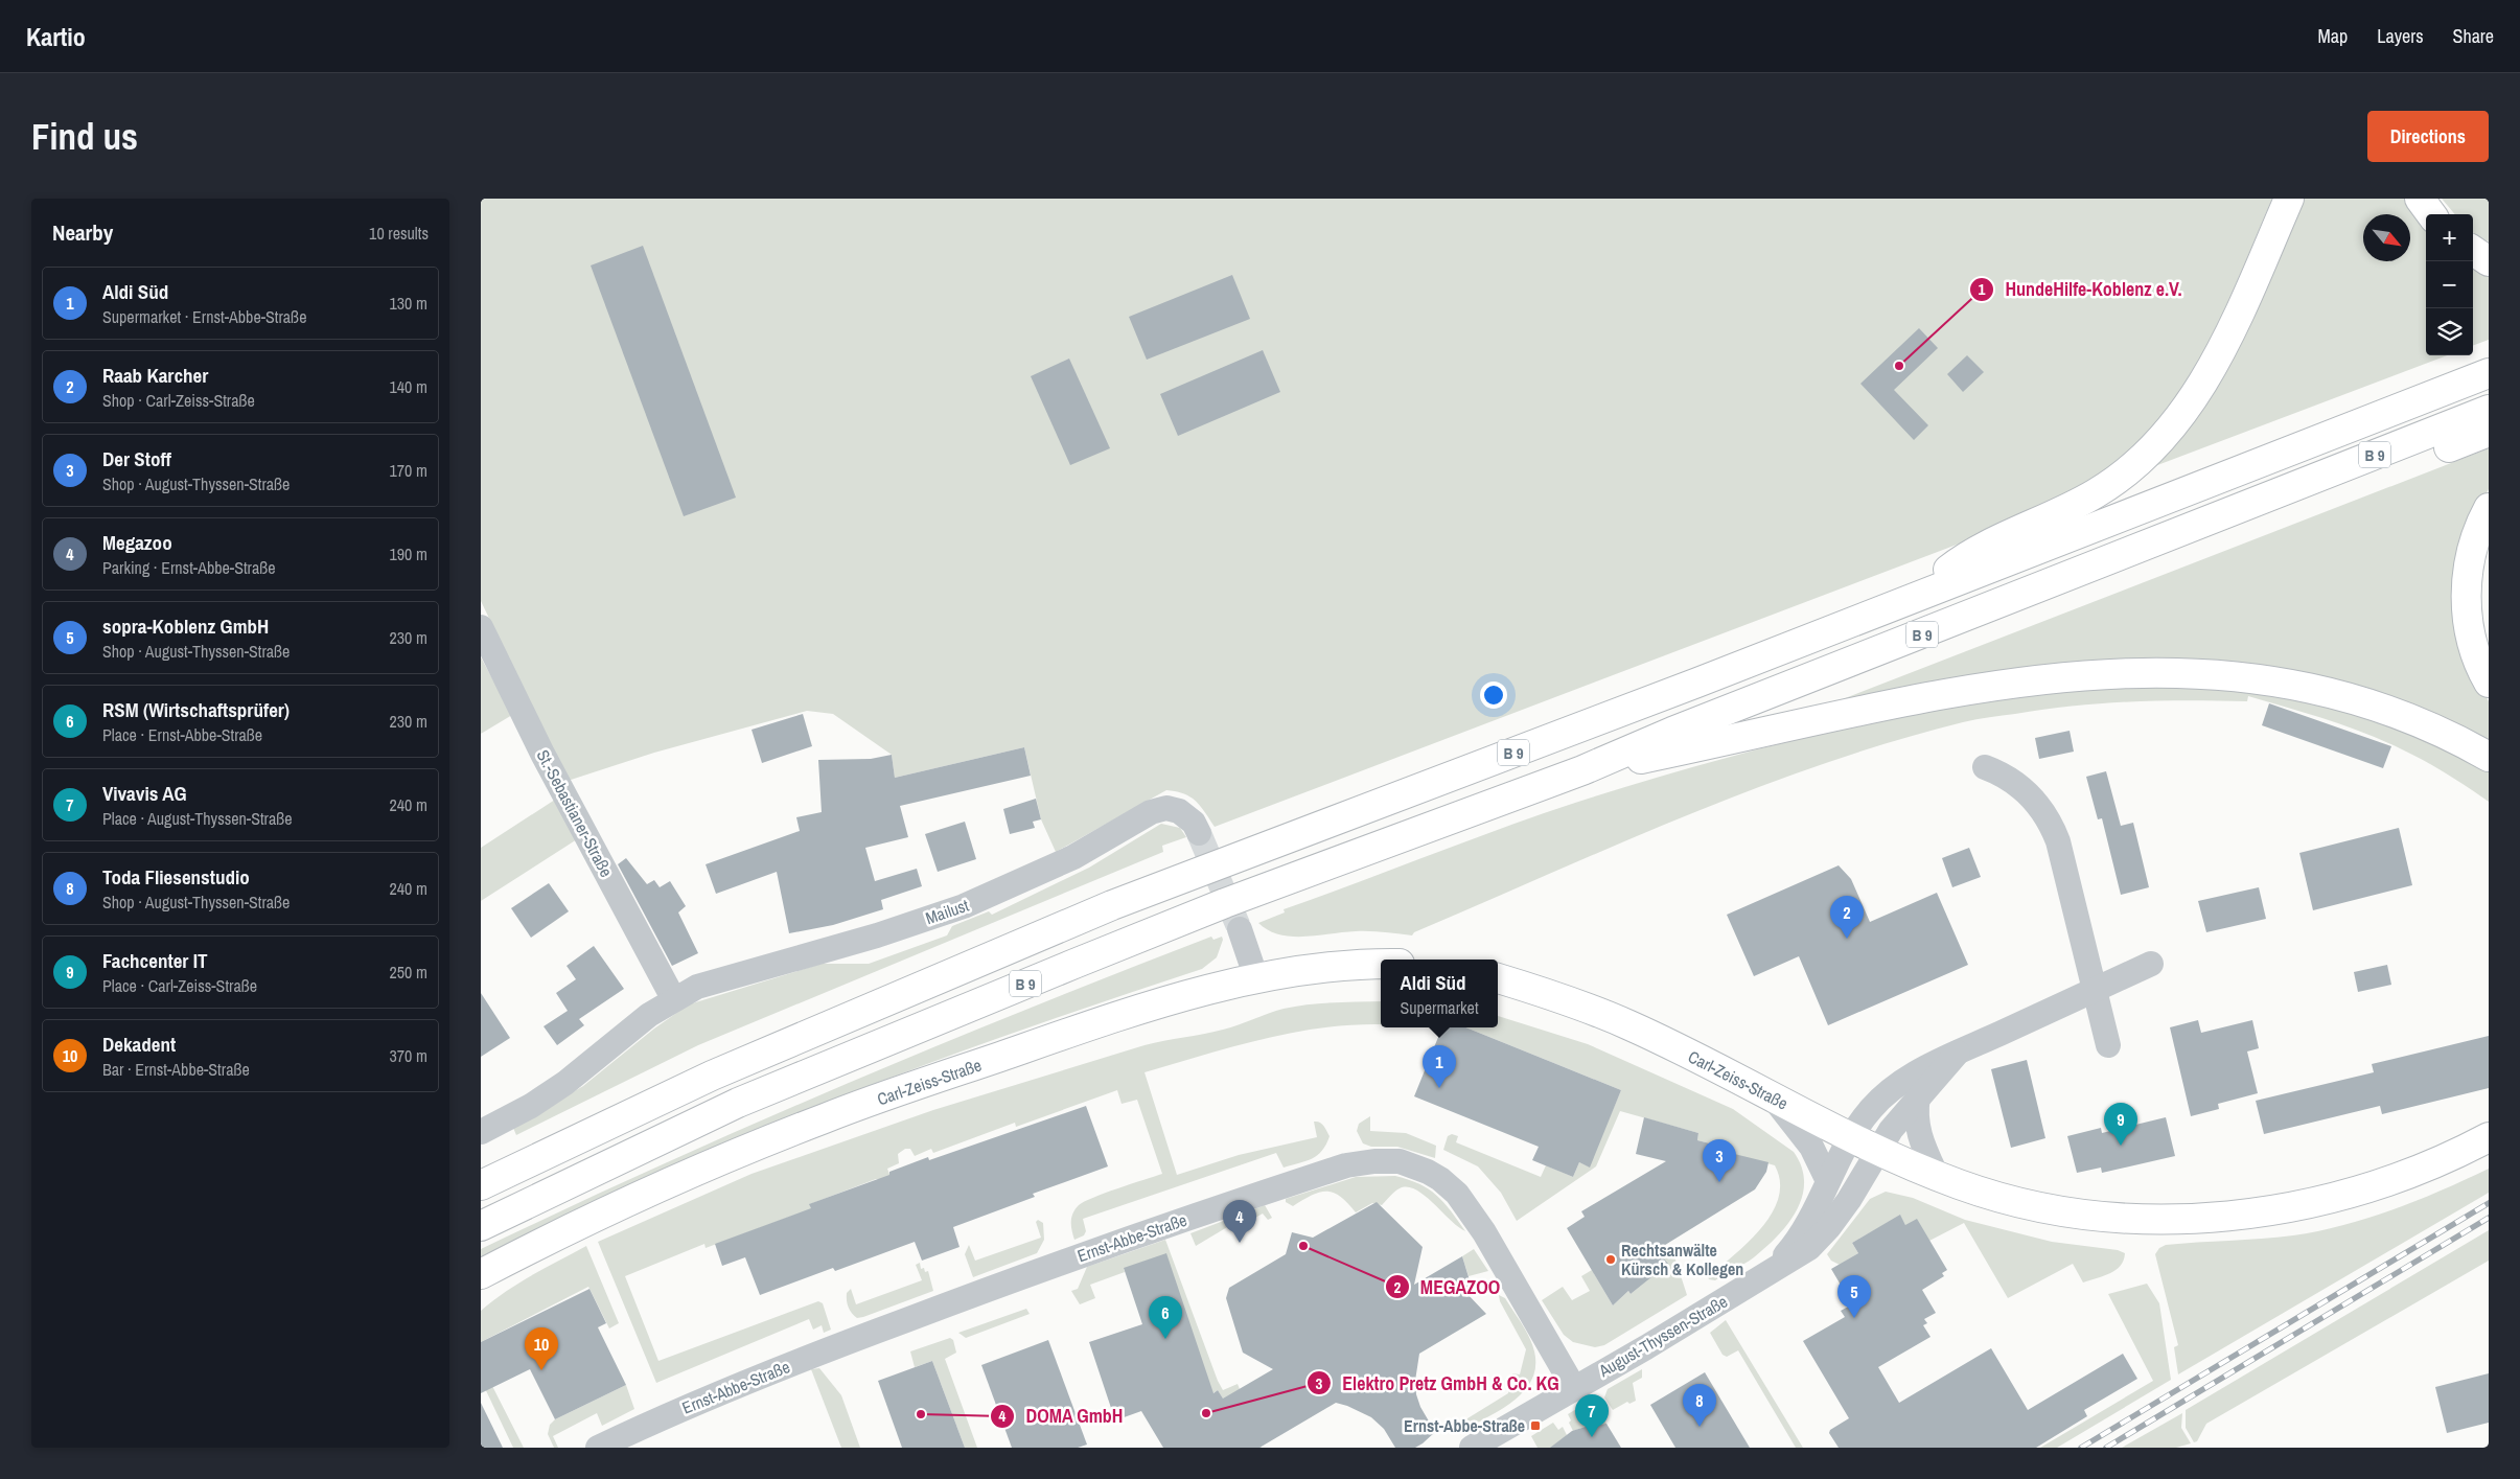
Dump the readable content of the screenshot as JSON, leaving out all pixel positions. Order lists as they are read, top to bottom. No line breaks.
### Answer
{"streets":{"main road":["B 9","Carl-Zeiss-Straße"],"street":["St.-Sebastianer-Straße","Mailust","Ernst-Abbe-Straße","August-Thyssen-Straße"]},"crossings":[["St.-Sebastianer-Straße","Mailust"],["Carl-Zeiss-Straße","August-Thyssen-Straße"],["Ernst-Abbe-Straße","August-Thyssen-Straße"]],"places":{"other":["HundeHilfe-Koblenz e.V.","MEGAZOO","Rechtsanwälte Kürsch & Kollegen","Elektro Pretz GmbH & Co. KG","DOMA GmbH"],"transit":["Ernst-Abbe-Straße"]},"north":"bottom right","page":{"header":"Kartio","nav":["Map","Layers","Share"],"buttons":"Directions","title":"Find us","heading":["Nearby","10 results"],"map_buttons":["+","−"],"list":[{"mark":"1","name":"Aldi Süd","note":"Supermarket · Ernst-Abbe-Straße","value":"130 m"},{"mark":"2","name":"Raab Karcher","note":"Shop · Carl-Zeiss-Straße","value":"140 m"},{"mark":"3","name":"Der Stoff","note":"Shop · August-Thyssen-Straße","value":"170 m"},{"mark":"4","name":"Megazoo","note":"Parking · Ernst-Abbe-Straße","value":"190 m"},{"mark":"5","name":"sopra-Koblenz GmbH","note":"Shop · August-Thyssen-Straße","value":"230 m"},{"mark":"6","name":"RSM (Wirtschaftsprüfer)","note":"Place · Ernst-Abbe-Straße","value":"230 m"},{"mark":"7","name":"Vivavis AG","note":"Place · August-Thyssen-Straße","value":"240 m"},{"mark":"8","name":"Toda Fliesenstudio","note":"Shop · August-Thyssen-Straße","value":"240 m"},{"mark":"9","name":"Fachcenter IT","note":"Place · Carl-Zeiss-Straße","value":"250 m"},{"mark":"10","name":"Dekadent","note":"Bar · Ernst-Abbe-Straße","value":"370 m"}],"pins":["2","1","9","3","4","5","6","10","8","7"],"popup":["Aldi Süd","Supermarket"]}}
